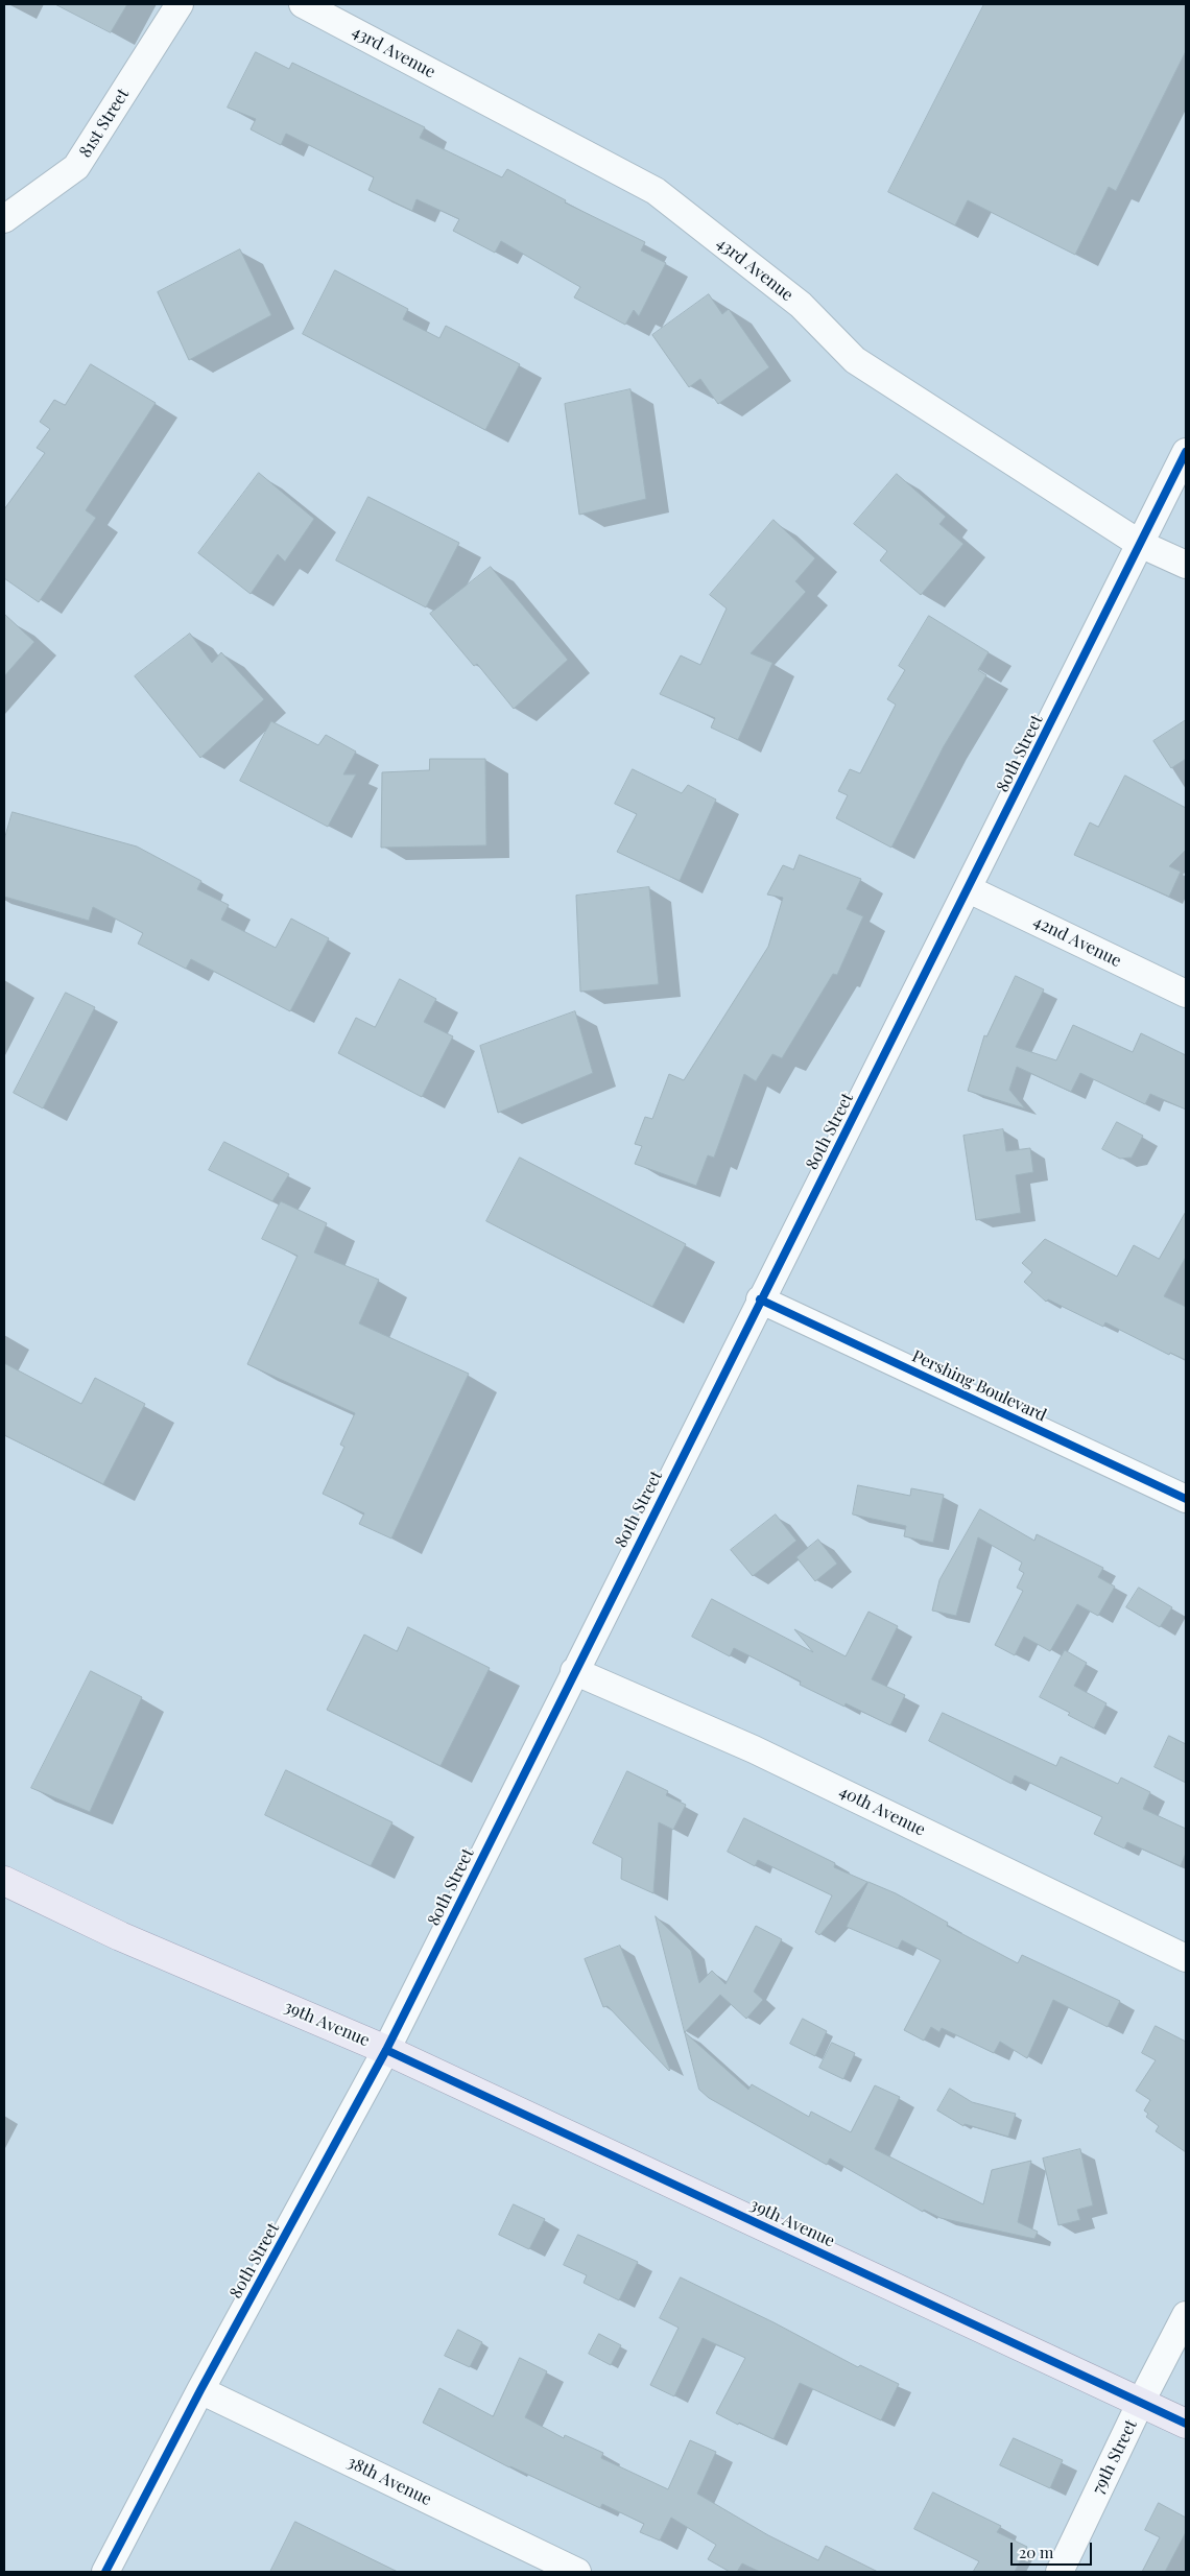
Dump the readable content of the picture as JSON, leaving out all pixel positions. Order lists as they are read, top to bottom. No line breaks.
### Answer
{"streets":{"main road":["39th Avenue"],"street":["43rd Avenue","81st Street","80th Street","42nd Avenue","Pershing Boulevard","40th Avenue","79th Street","38th Avenue"]},"crossings":[["43rd Avenue","80th Street"],["80th Street","42nd Avenue"],["80th Street","Pershing Boulevard"],["80th Street","40th Avenue"],["80th Street","39th Avenue"],["80th Street","38th Avenue"],["39th Avenue","79th Street"]],"scale_bar":"20 m"}
